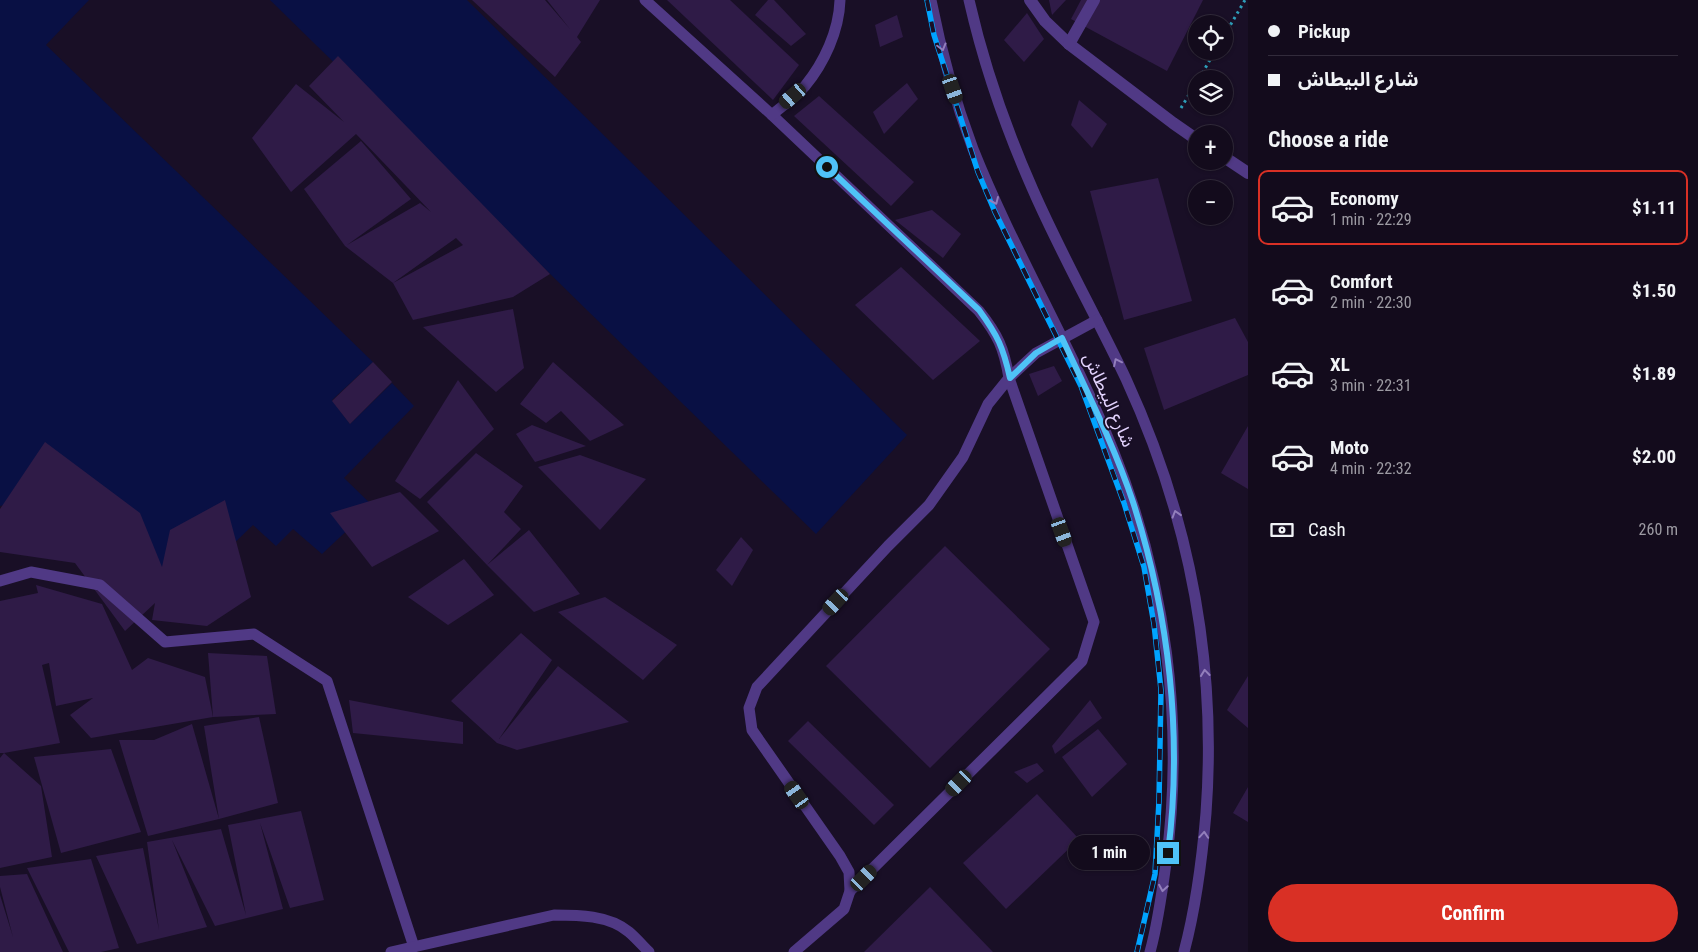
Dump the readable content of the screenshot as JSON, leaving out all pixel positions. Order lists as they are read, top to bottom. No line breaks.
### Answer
{"streets":{"lane":["شارع البيطاش"]},"page":{"banner":["Pickup","شارع البيطاش"],"map_buttons":["+","−"],"heading":"Choose a ride","list":[{"name":"Economy","note":"1 min · 22:29","value":"$1.11"},{"name":"Comfort","note":"2 min · 22:30","value":"$1.50"},{"name":"XL","note":"3 min · 22:31","value":"$1.89"},{"name":"Moto","note":"4 min · 22:32","value":"$2.00"}],"pay":["Cash","260 m"],"bubble":"1 min","buttons":"Confirm"}}
